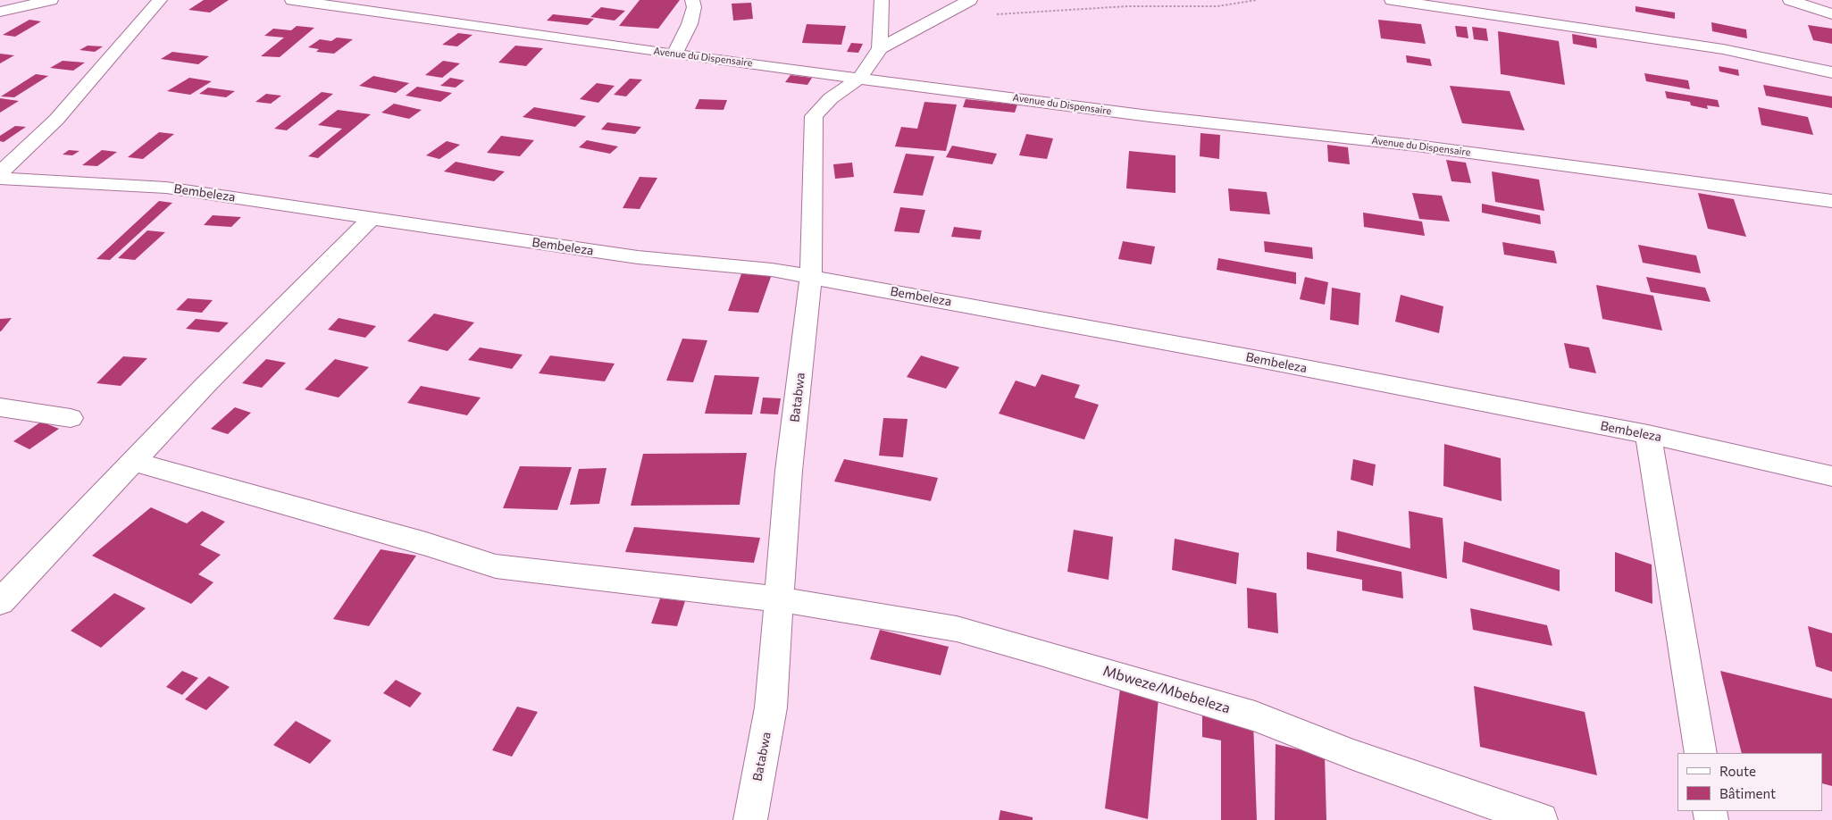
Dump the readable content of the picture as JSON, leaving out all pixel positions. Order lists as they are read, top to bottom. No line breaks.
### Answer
{"streets":{"street":["Avenue du Dispensaire","Bembeleza","Batabwa","Mbweze/Mbebeleza"]},"crossings":[["Avenue du Dispensaire","Batabwa"],["Bembeleza","Batabwa"],["Batabwa","Mbweze/Mbebeleza"]],"legend":["Route","Bâtiment"]}
